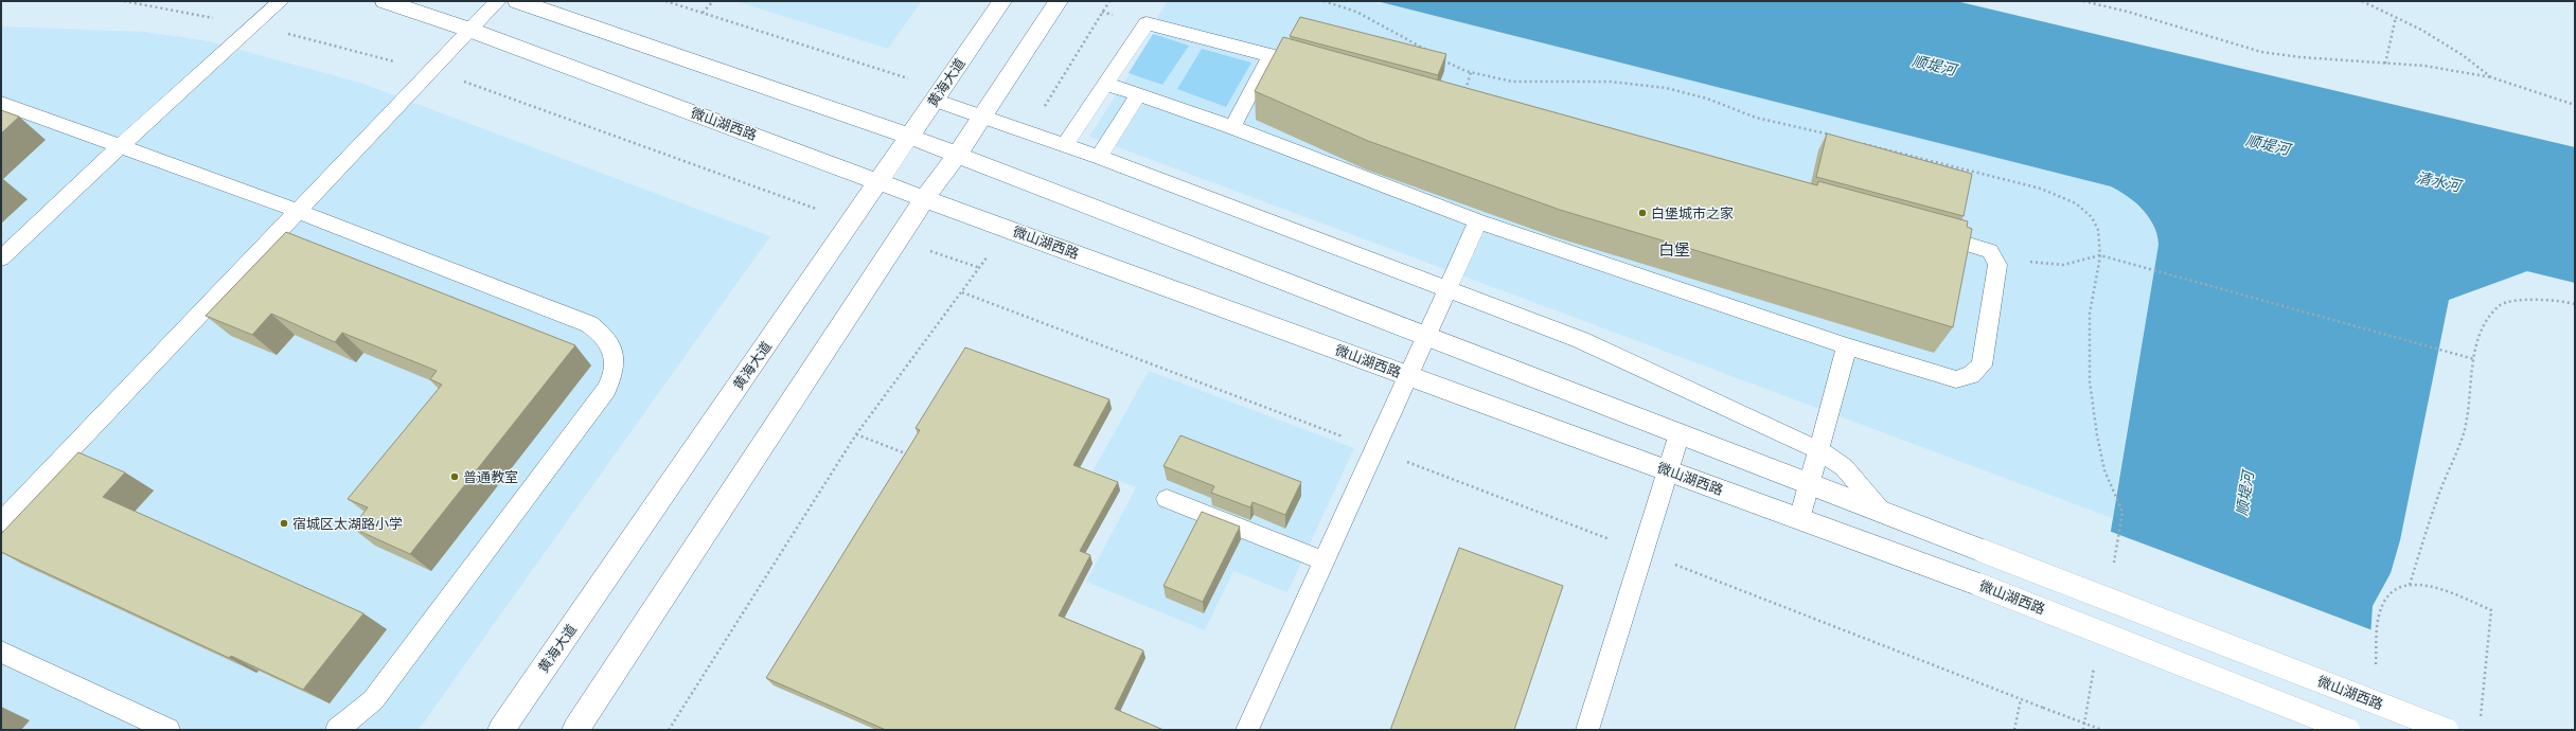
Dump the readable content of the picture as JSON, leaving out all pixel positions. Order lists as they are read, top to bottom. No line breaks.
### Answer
{"streets":{"street":["黄海大道","微山湖西路"]},"crossings":[["黄海大道","微山湖西路"]],"districts":["白堡"],"water":["顺堤河","清水河"],"places":["白堡城市之家","普通教室","宿城区太湖路小学"]}
